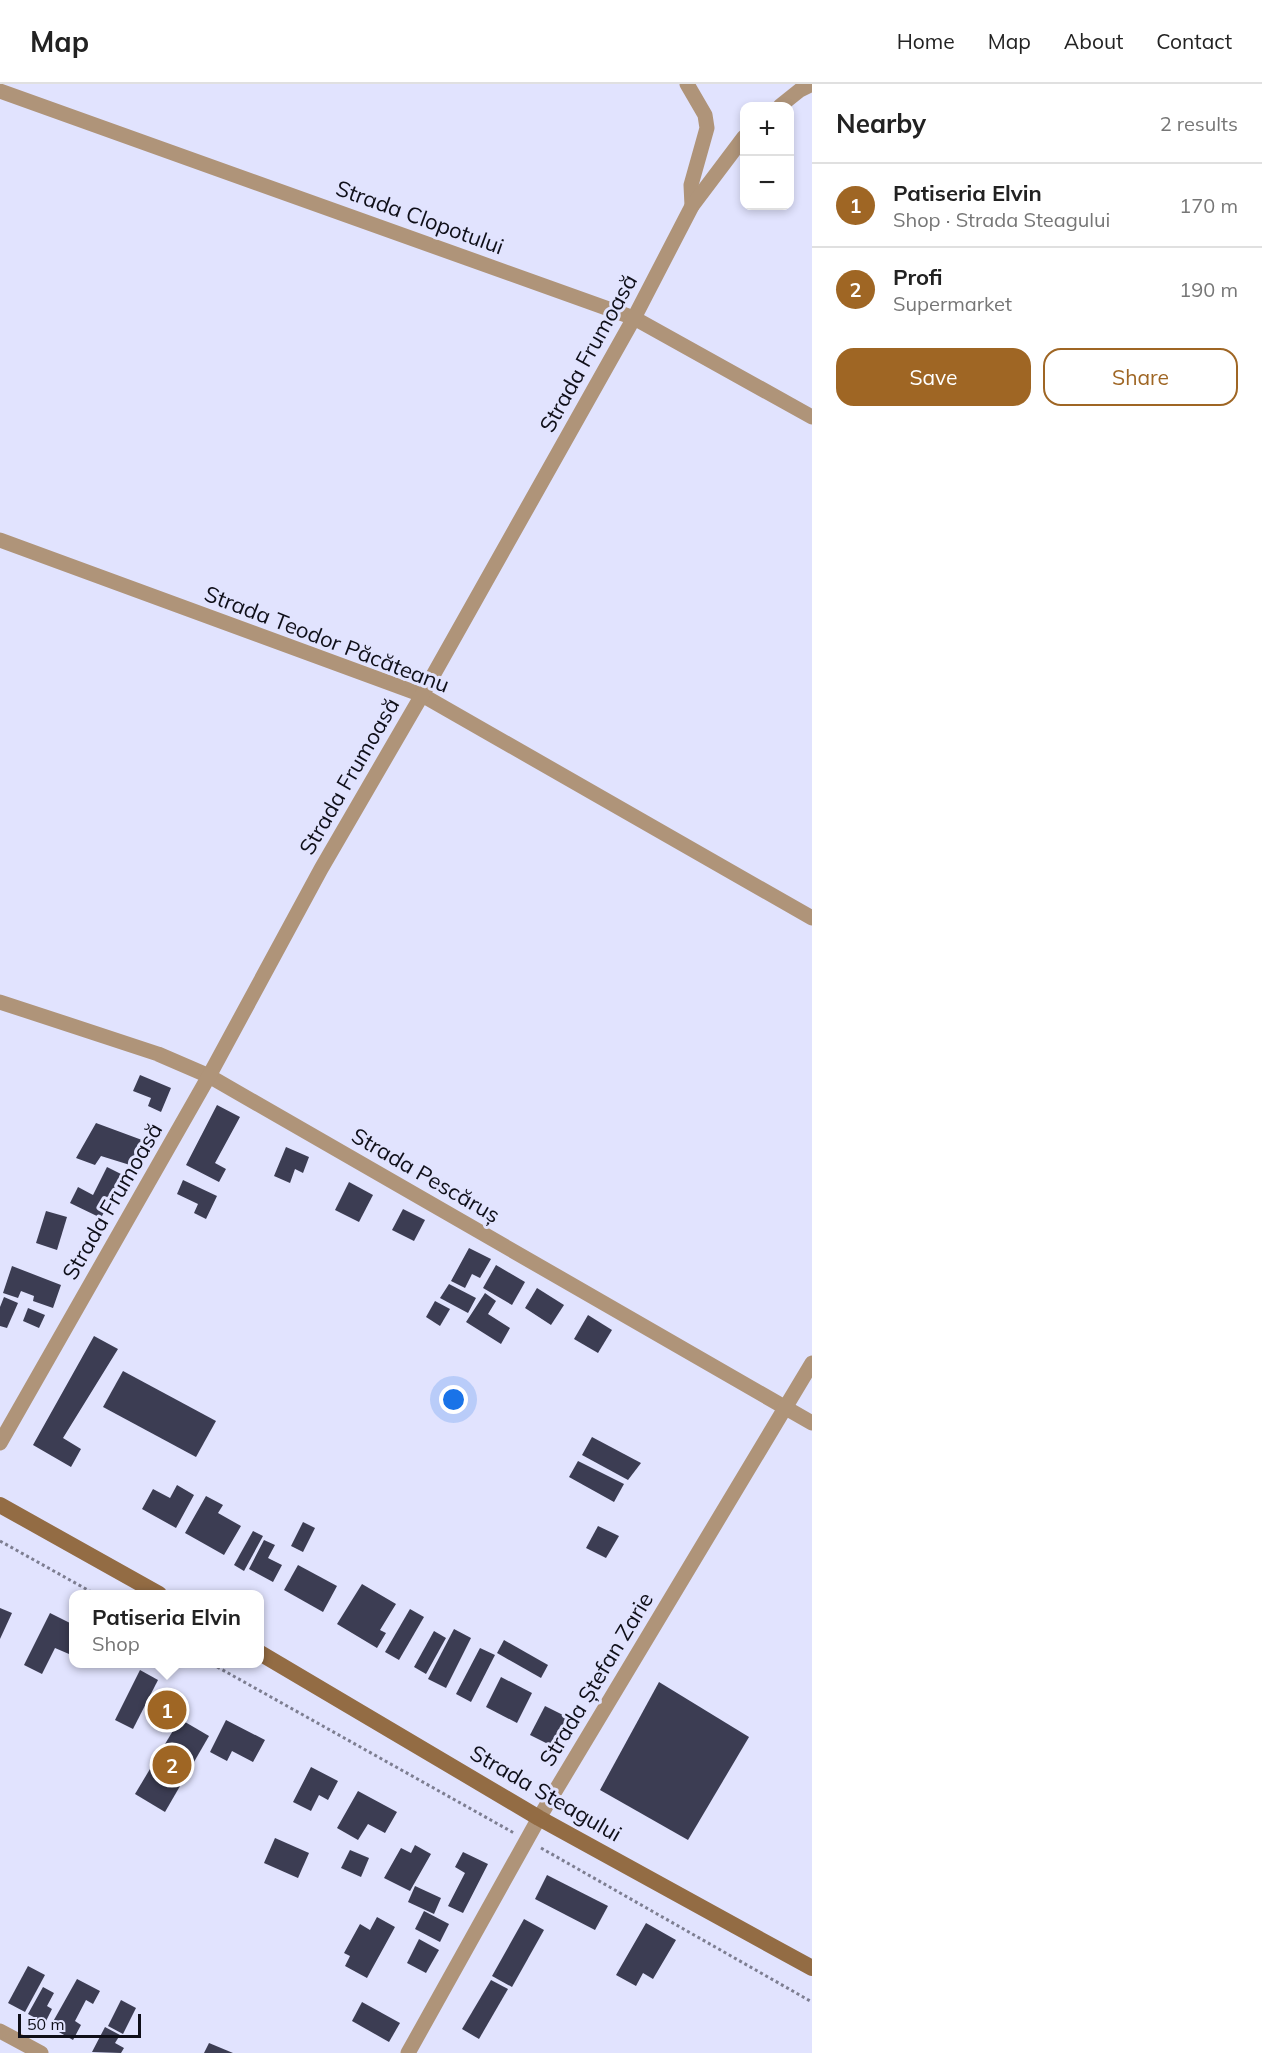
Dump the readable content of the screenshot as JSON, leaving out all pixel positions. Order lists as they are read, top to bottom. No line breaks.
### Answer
{"streets":{"main road":["Strada Steagului"],"street":["Strada Clopotului","Strada Frumoasă","Strada Teodor Păcăteanu","Strada Pescăruș","Strada Ștefan Zarie"]},"crossings":[["Strada Clopotului","Strada Frumoasă"],["Strada Frumoasă","Strada Teodor Păcăteanu"],["Strada Frumoasă","Strada Pescăruș"],["Strada Pescăruș","Strada Ștefan Zarie"],["Strada Ștefan Zarie","Strada Steagului"]],"scale_bar":"50 m","page":{"header":"Map","nav":["Home","Map","About","Contact"],"heading":["Nearby","2 results"],"map_buttons":["+","−"],"list":[{"mark":"1","name":"Patiseria Elvin","note":"Shop · Strada Steagului","value":"170 m"},{"mark":"2","name":"Profi","note":"Supermarket","value":"190 m"}],"buttons":["Save","Share"],"popup":["Patiseria Elvin","Shop"],"pins":["1","2"],"scale":"50 m"}}
